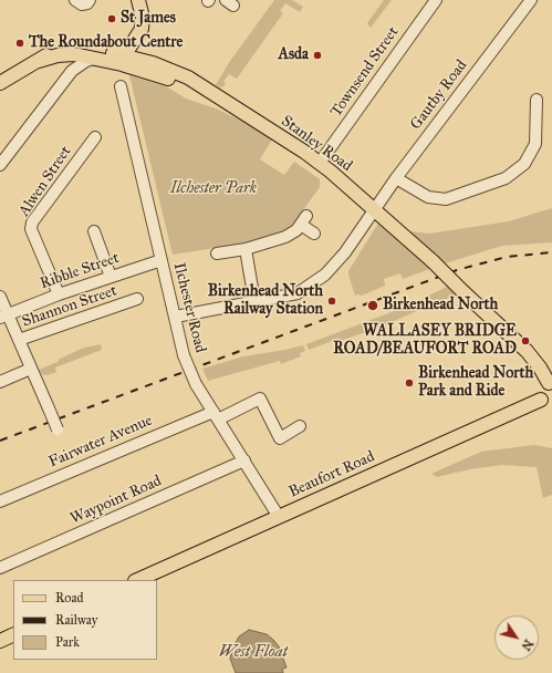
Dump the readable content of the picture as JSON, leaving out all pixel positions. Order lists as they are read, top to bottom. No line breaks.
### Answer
{"streets":{"main road":["Stanley Road","Beaufort Road"],"street":["Townsend Street","Gautby Road","Alwen Street","Ribble Street","Shannon Street","Ilchester Road","Fairwater Avenue","Waypoint Road"]},"crossings":[["Townsend Street","Stanley Road"],["Gautby Road","Stanley Road"],["Gautby Road","Ilchester Road"],["Alwen Street","Ribble Street"],["Ribble Street","Ilchester Road"],["Ilchester Road","Fairwater Avenue"],["Ilchester Road","Beaufort Road"],["Ilchester Road","Waypoint Road"]],"water":["West Float"],"parks":["Ilchester Park"],"places":["St James","The Roundabout Centre","Asda","Birkenhead North Railway Station","Birkenhead North","WALLASEY BRIDGE ROAD/BEAUFORT ROAD","Birkenhead North Park and Ride"],"legend":["Road","Railway","Park"],"north":"bottom right"}
